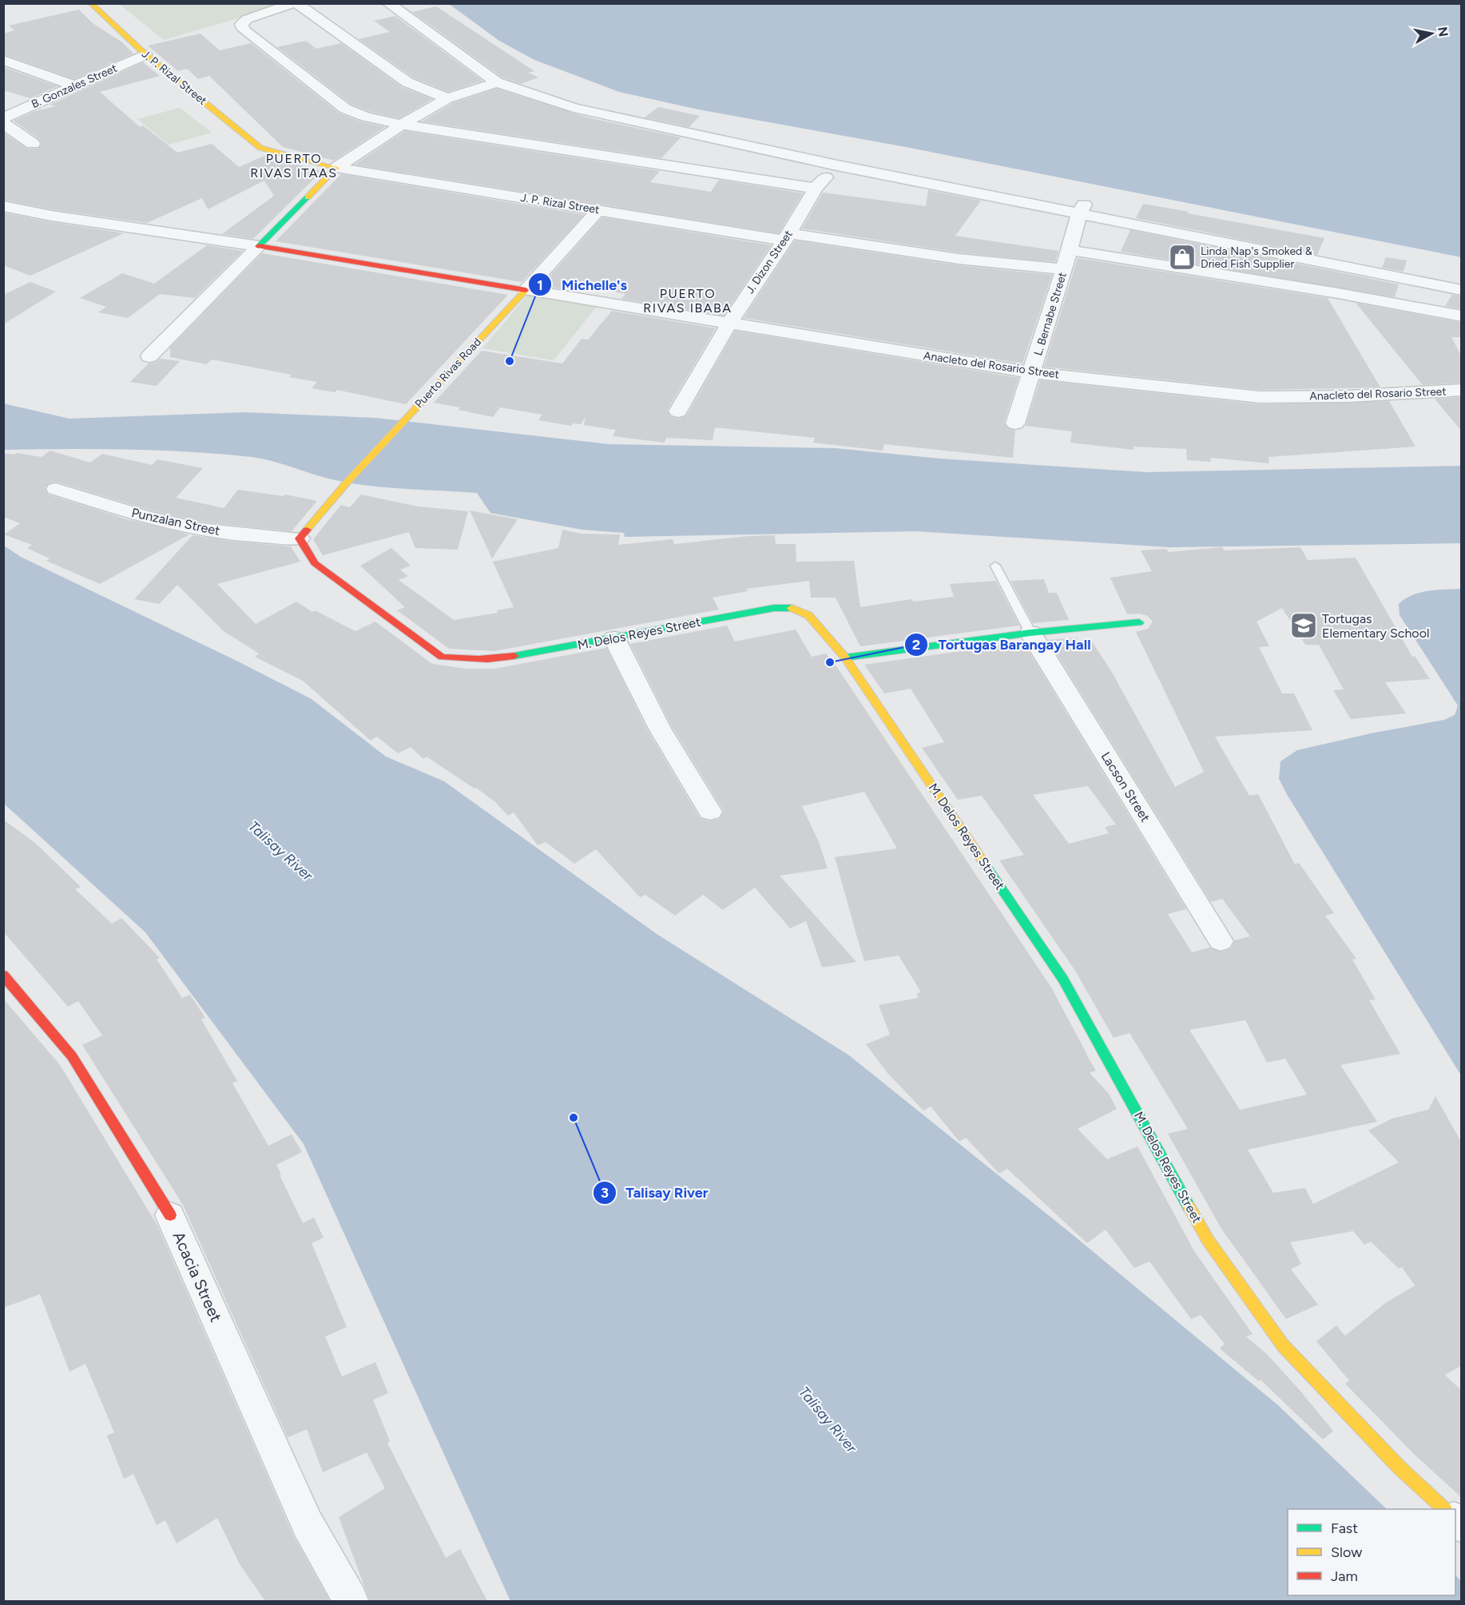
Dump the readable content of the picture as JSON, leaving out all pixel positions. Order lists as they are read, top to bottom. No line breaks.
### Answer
{"streets":{"street":["J. P. Rizal Street","B. Gonzales Street","J. Dizon Street","L. Bernabe Street","Anacleto del Rosario Street","Puerto Rivas Road","Punzalan Street","M. Delos Reyes Street","Lacson Street","Acacia Street"]},"crossings":[["J. P. Rizal Street","B. Gonzales Street"],["J. P. Rizal Street","J. Dizon Street"],["J. P. Rizal Street","L. Bernabe Street"],["J. P. Rizal Street","Puerto Rivas Road"],["J. Dizon Street","Anacleto del Rosario Street"],["L. Bernabe Street","Anacleto del Rosario Street"],["Anacleto del Rosario Street","Puerto Rivas Road"],["Puerto Rivas Road","Punzalan Street"],["Puerto Rivas Road","M. Delos Reyes Street"],["Punzalan Street","M. Delos Reyes Street"]],"districts":["PUERTO RIVAS ITAAS","PUERTO RIVAS IBABA"],"water":["Talisay River"],"places":{"shop":["Linda Nap's Smoked & Dried Fish Supplier"],"other":["Michelle's","Tortugas Barangay Hall","Talisay River"],"school or university":["Tortugas Elementary School"]},"legend":["Fast","Slow","Jam"],"north":"right"}
